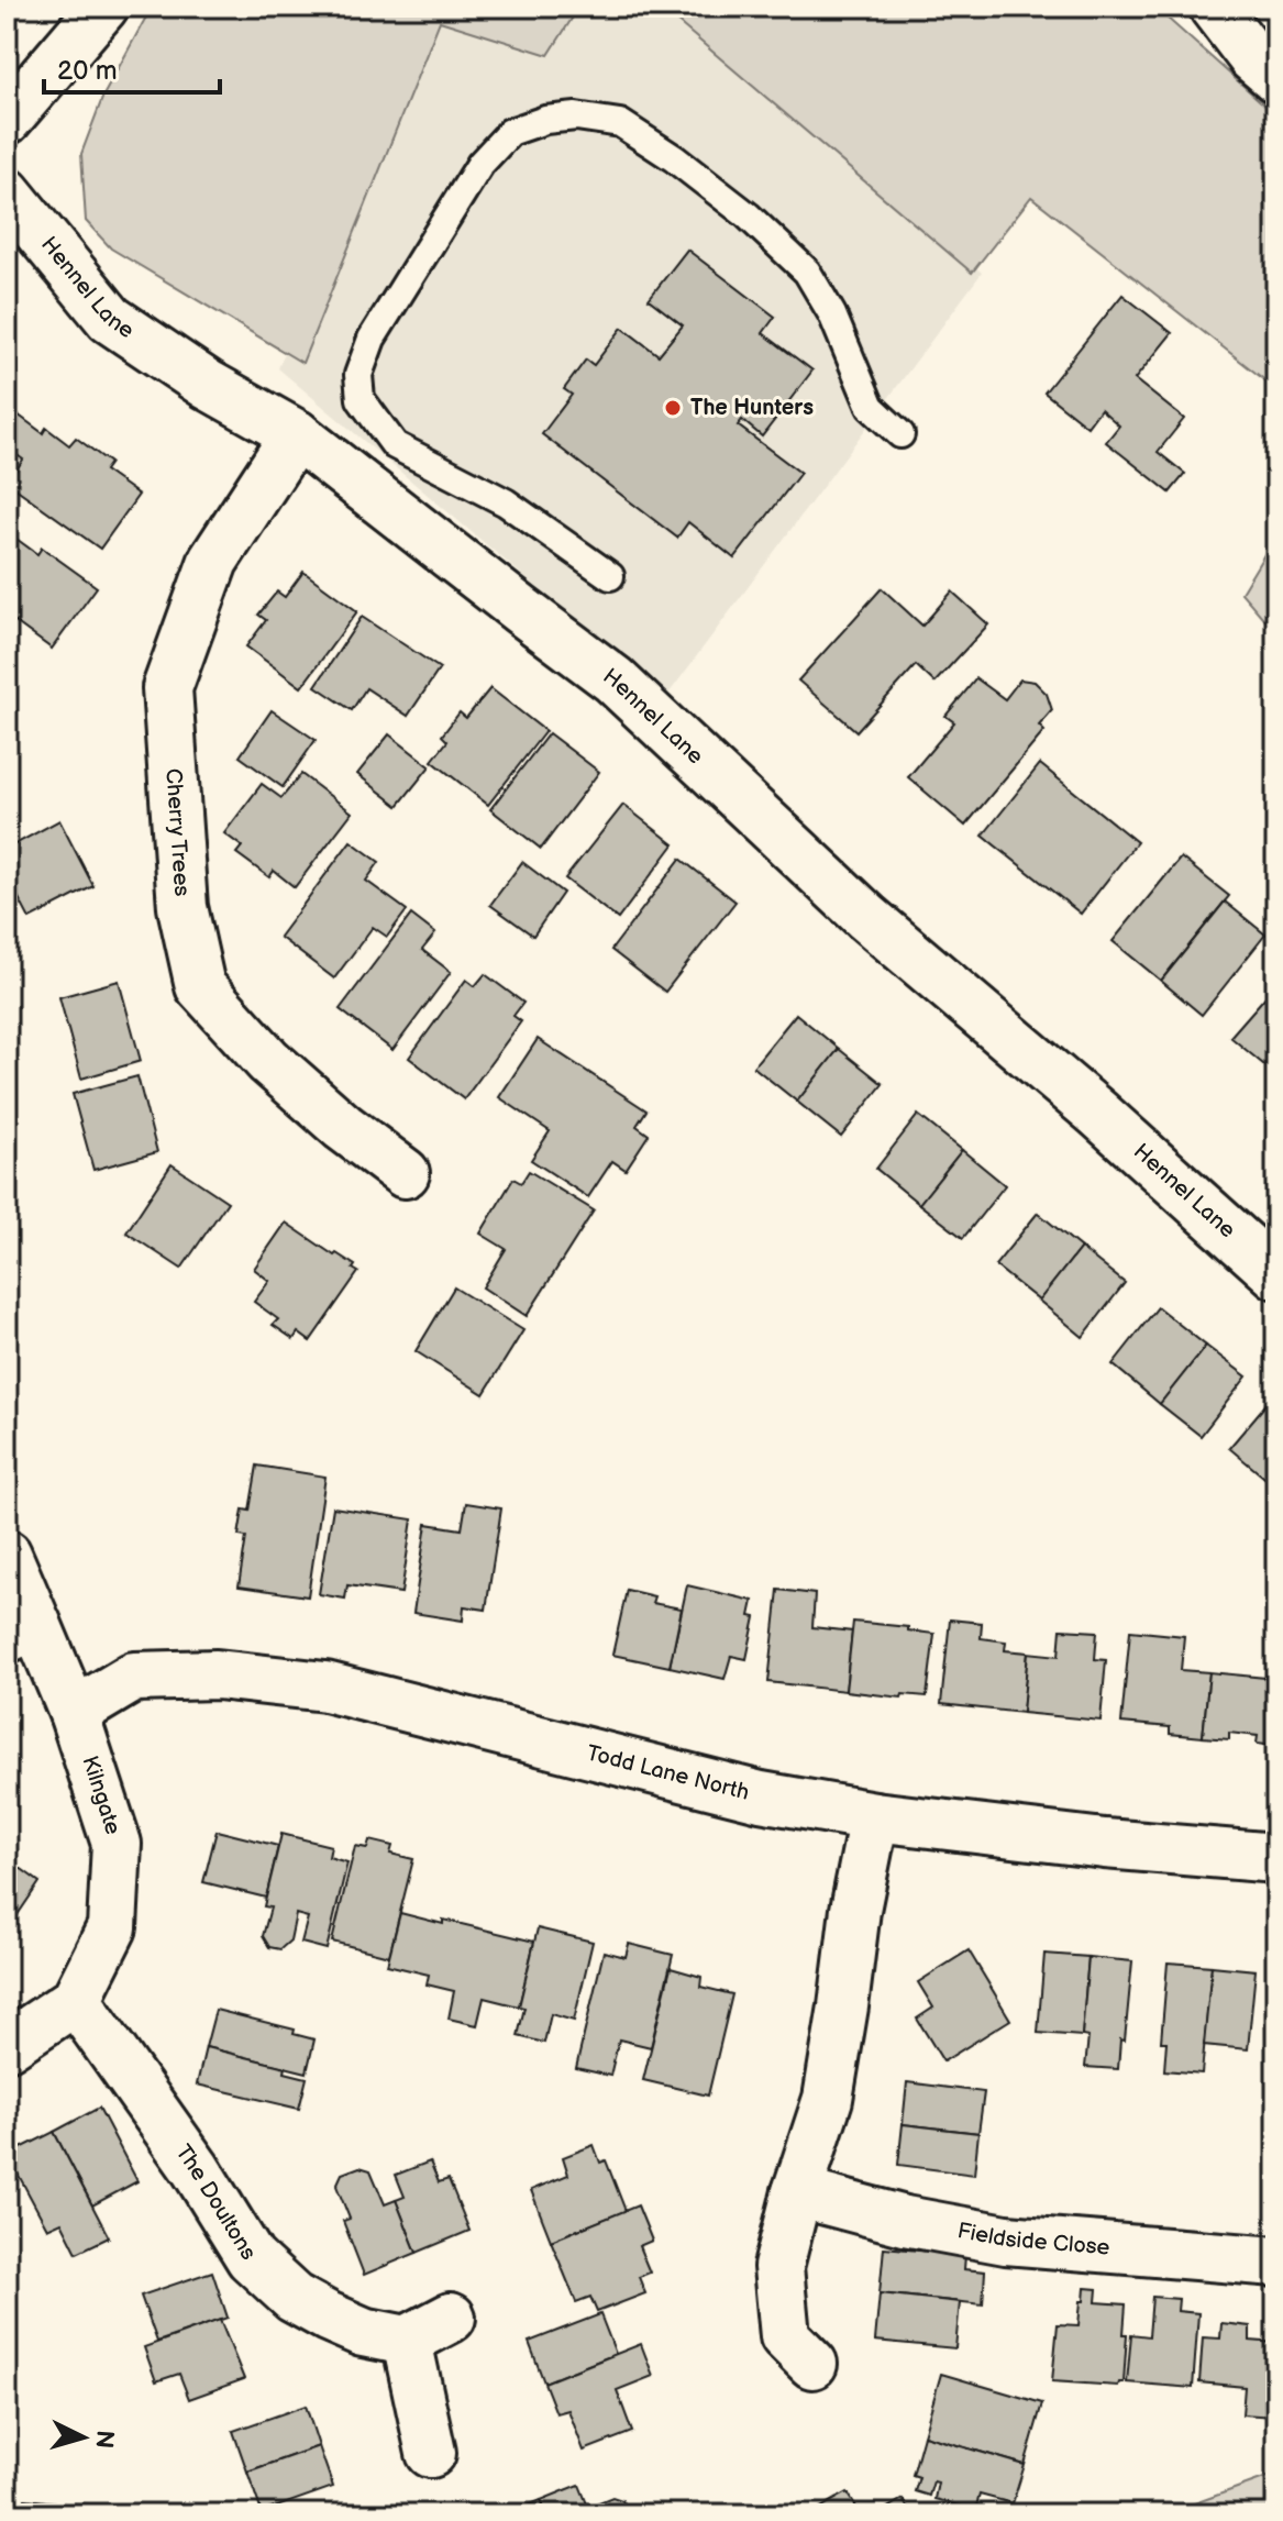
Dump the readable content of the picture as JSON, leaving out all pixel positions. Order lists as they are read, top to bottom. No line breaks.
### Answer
{"streets":{"street":["Hennel Lane","Cherry Trees","Todd Lane North","Kilngate","The Doultons","Fieldside Close"]},"crossings":[["Hennel Lane","Cherry Trees"],["Todd Lane North","Kilngate"],["Kilngate","The Doultons"]],"places":["The Hunters"],"scale_bar":"20 m","north":"right"}
